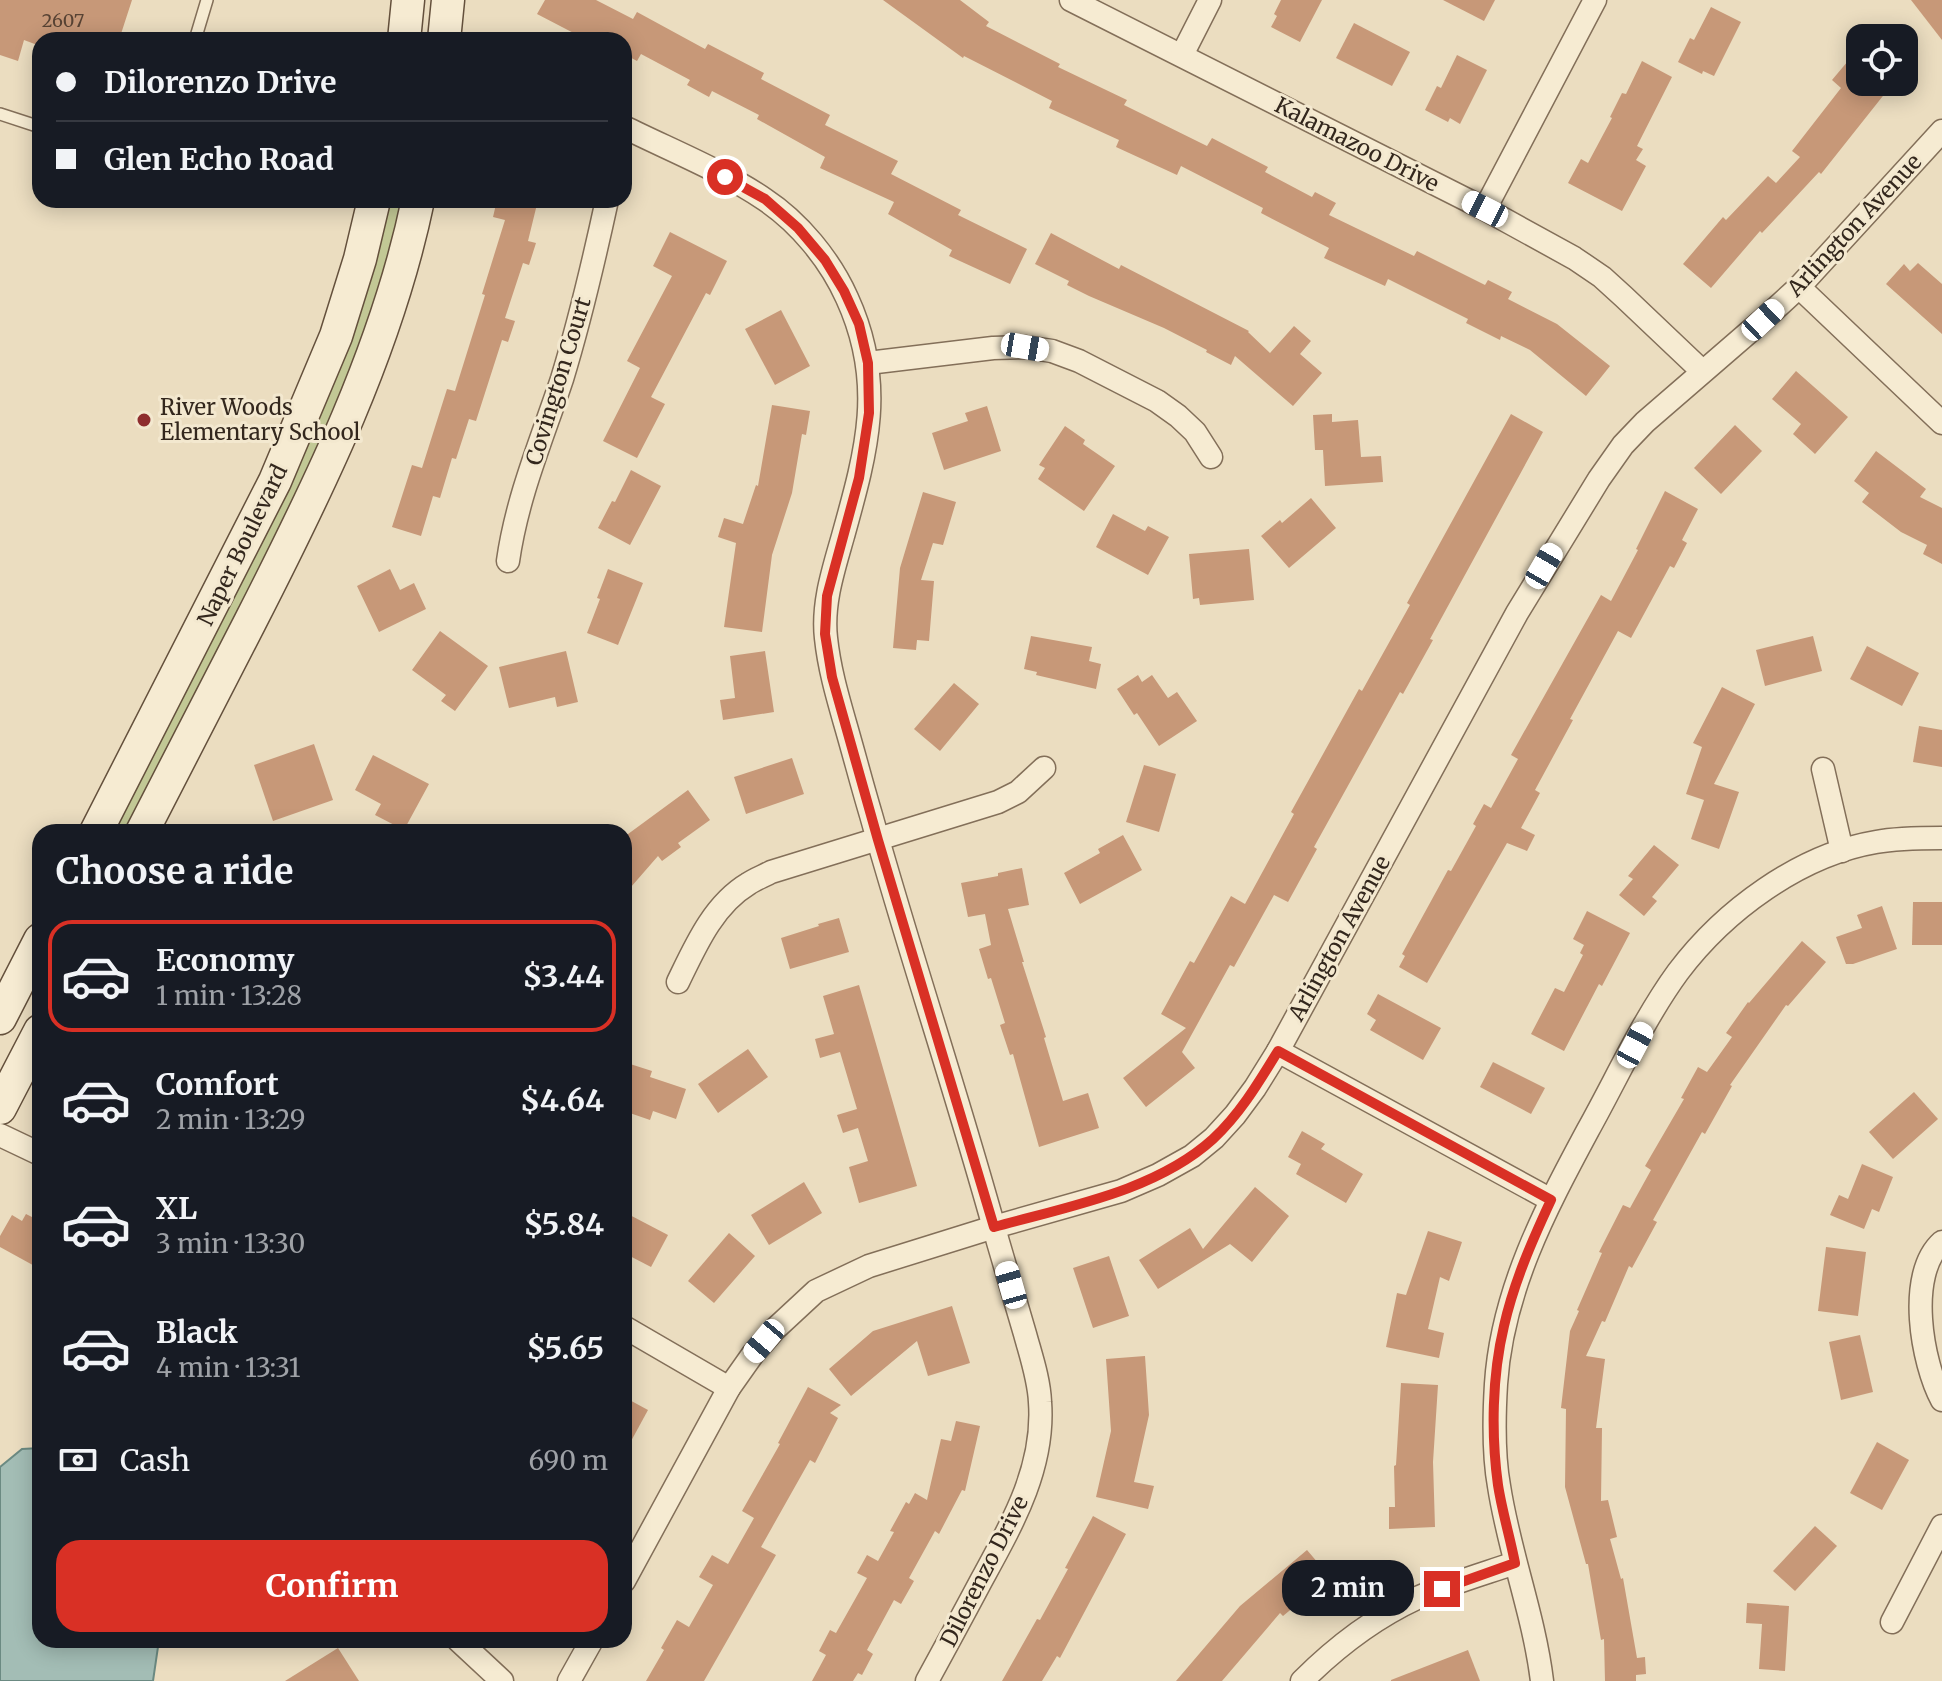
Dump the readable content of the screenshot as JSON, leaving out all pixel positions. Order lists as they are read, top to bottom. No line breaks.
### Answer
{"streets":{"main road":["Naper Boulevard"],"street":["Kalamazoo Drive","Arlington Avenue","Covington Court","Dilorenzo Drive"]},"crossings":[["Kalamazoo Drive","Arlington Avenue"],["Arlington Avenue","Dilorenzo Drive"]],"places":["River Woods Elementary School"],"house_numbers":["2607"],"page":{"banner":["Dilorenzo Drive","Glen Echo Road"],"heading":"Choose a ride","list":[{"name":"Economy","note":"1 min · 13:28","value":"$3.44"},{"name":"Comfort","note":"2 min · 13:29","value":"$4.64"},{"name":"XL","note":"3 min · 13:30","value":"$5.84"},{"name":"Black","note":"4 min · 13:31","value":"$5.65"}],"pay":["Cash","690 m"],"buttons":"Confirm","bubble":"2 min"}}
